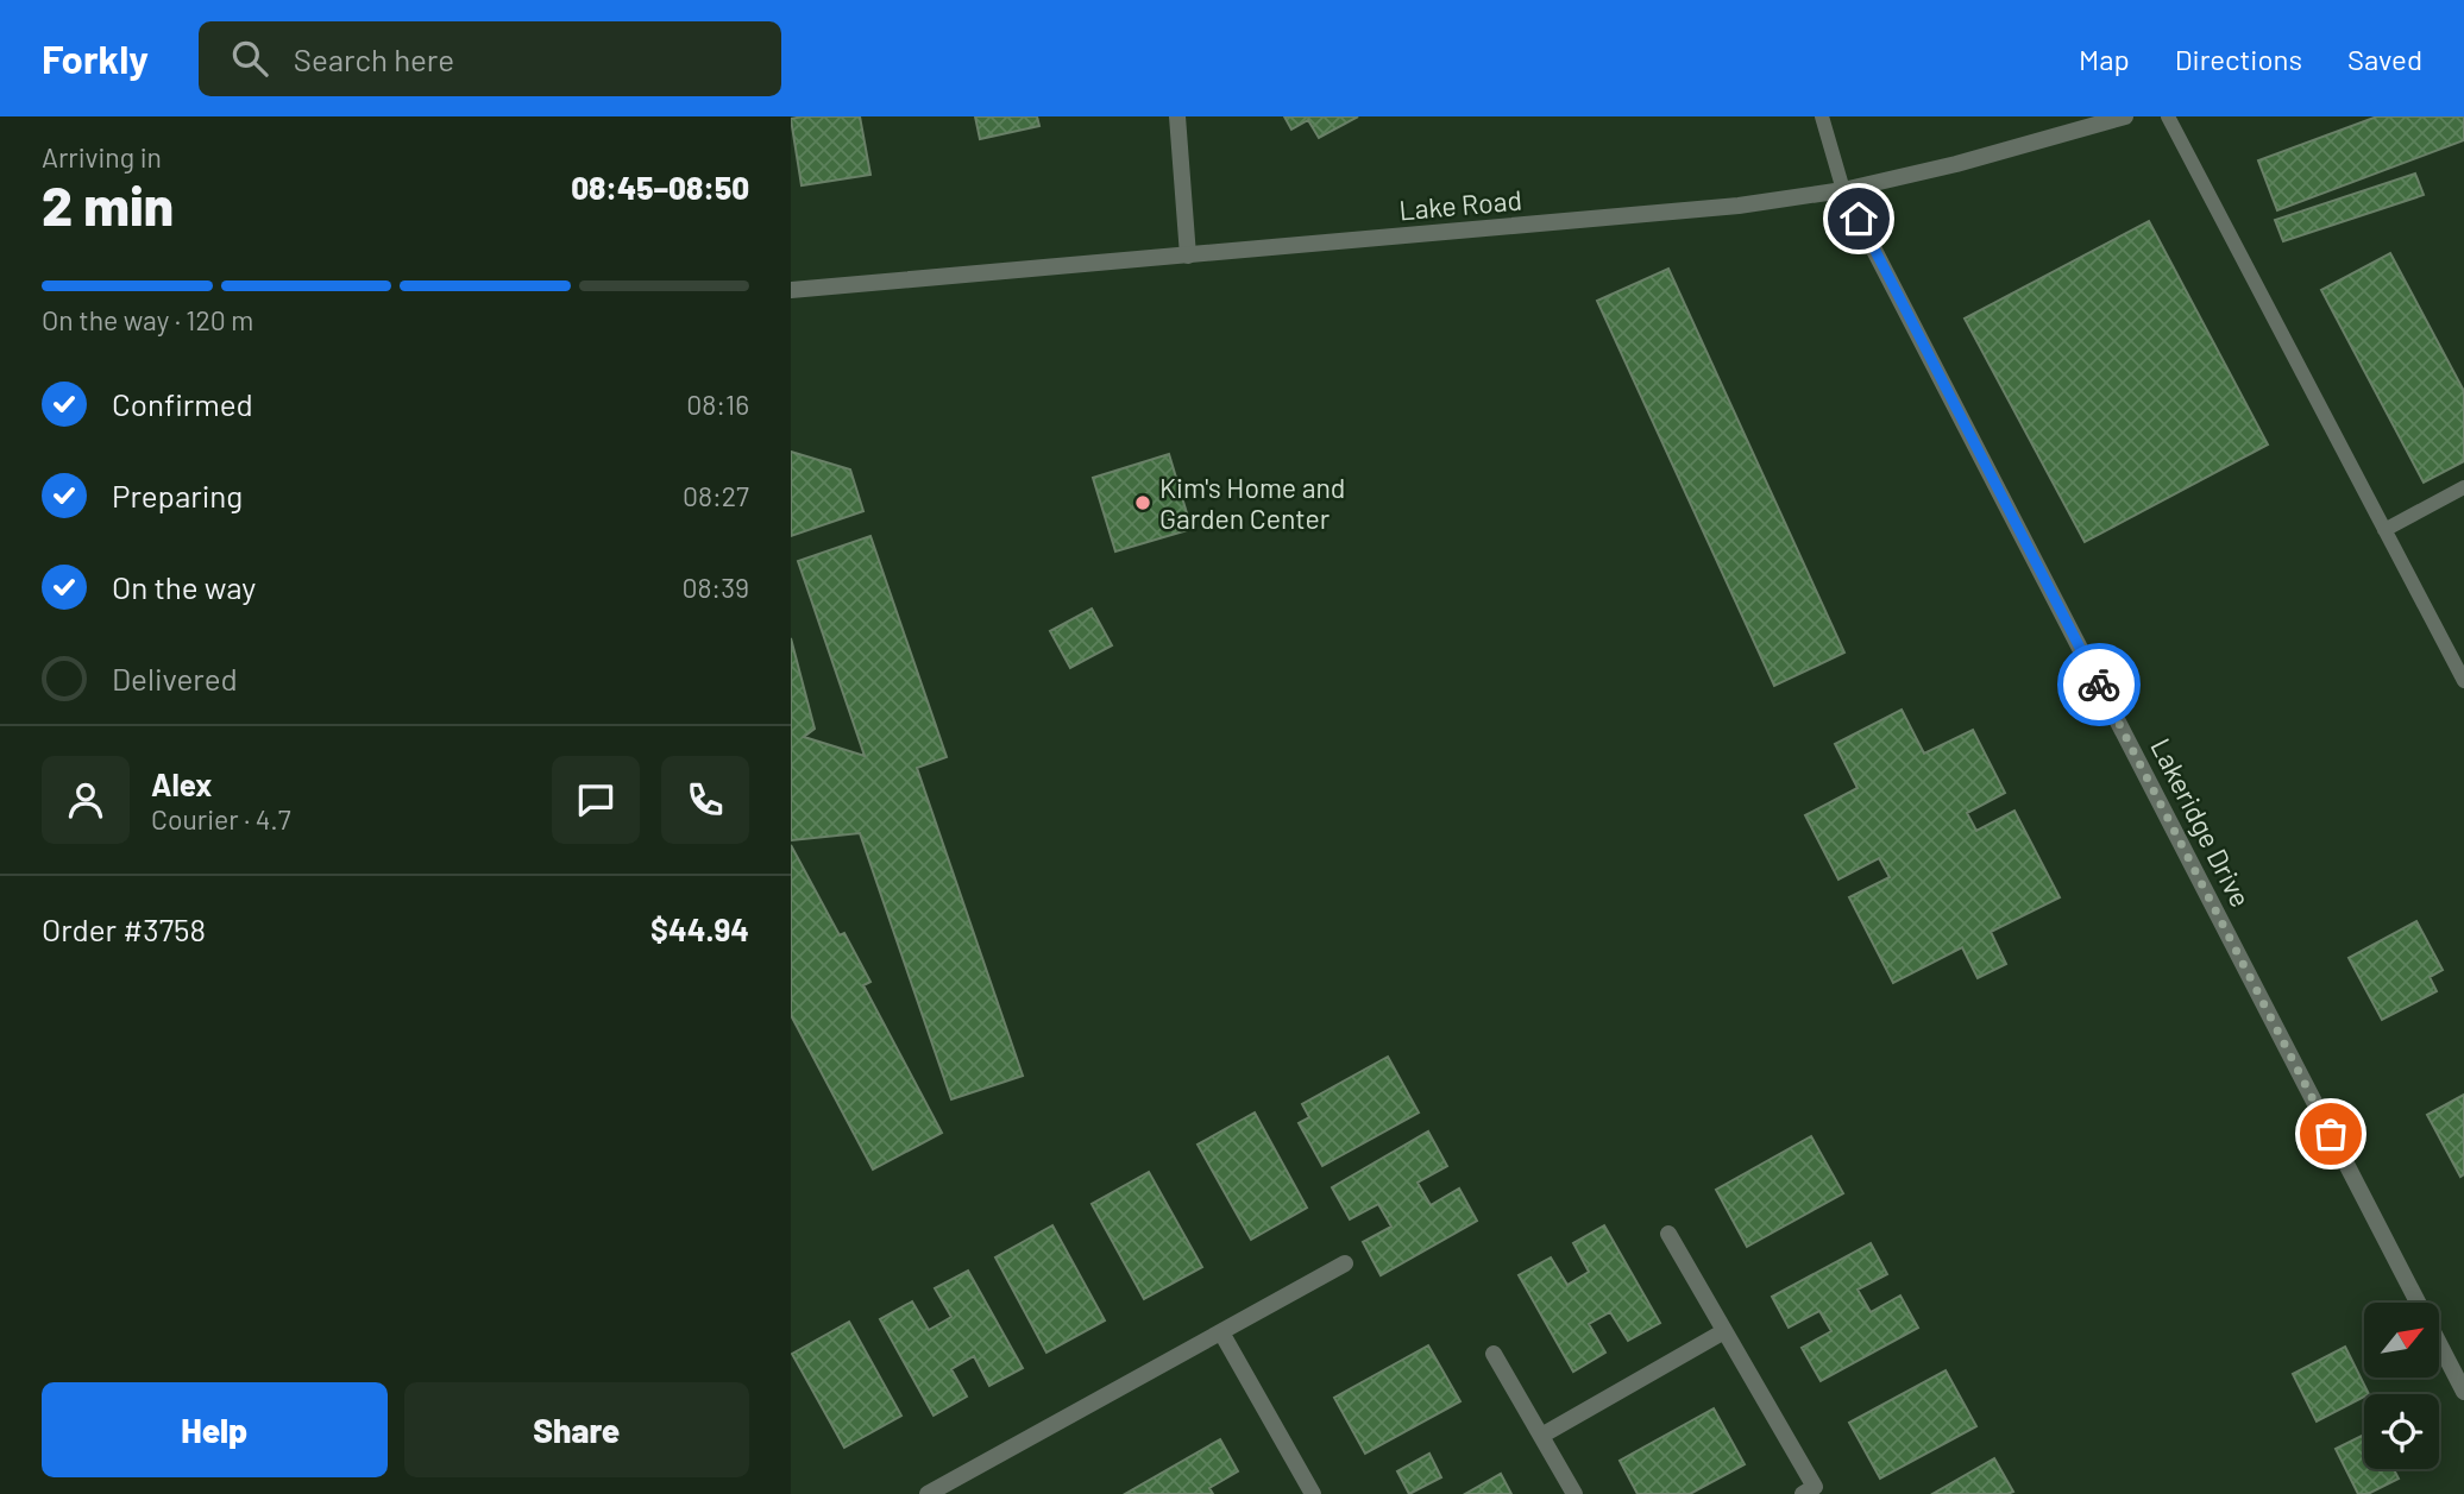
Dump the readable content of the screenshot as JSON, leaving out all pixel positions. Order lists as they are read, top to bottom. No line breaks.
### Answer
{"streets":{"street":["Lake Road","Lakeridge Drive"]},"crossings":[["Lake Road","Lakeridge Drive"]],"places":["Kim's Home and Garden Center"],"north":"top right","page":{"header":"Forkly","search":"Search here","nav":["Map","Directions","Saved"],"heading":["2 min","Arriving in","08:45–08:50"],"panel":["Alex","Courier · 4.7","Order #3758","$44.94"],"bar":"On the way · 120 m","list":[["Confirmed","08:16"],["Preparing","08:27"],["On the way","08:39"],"Delivered"],"buttons":["Help","Share"]}}
